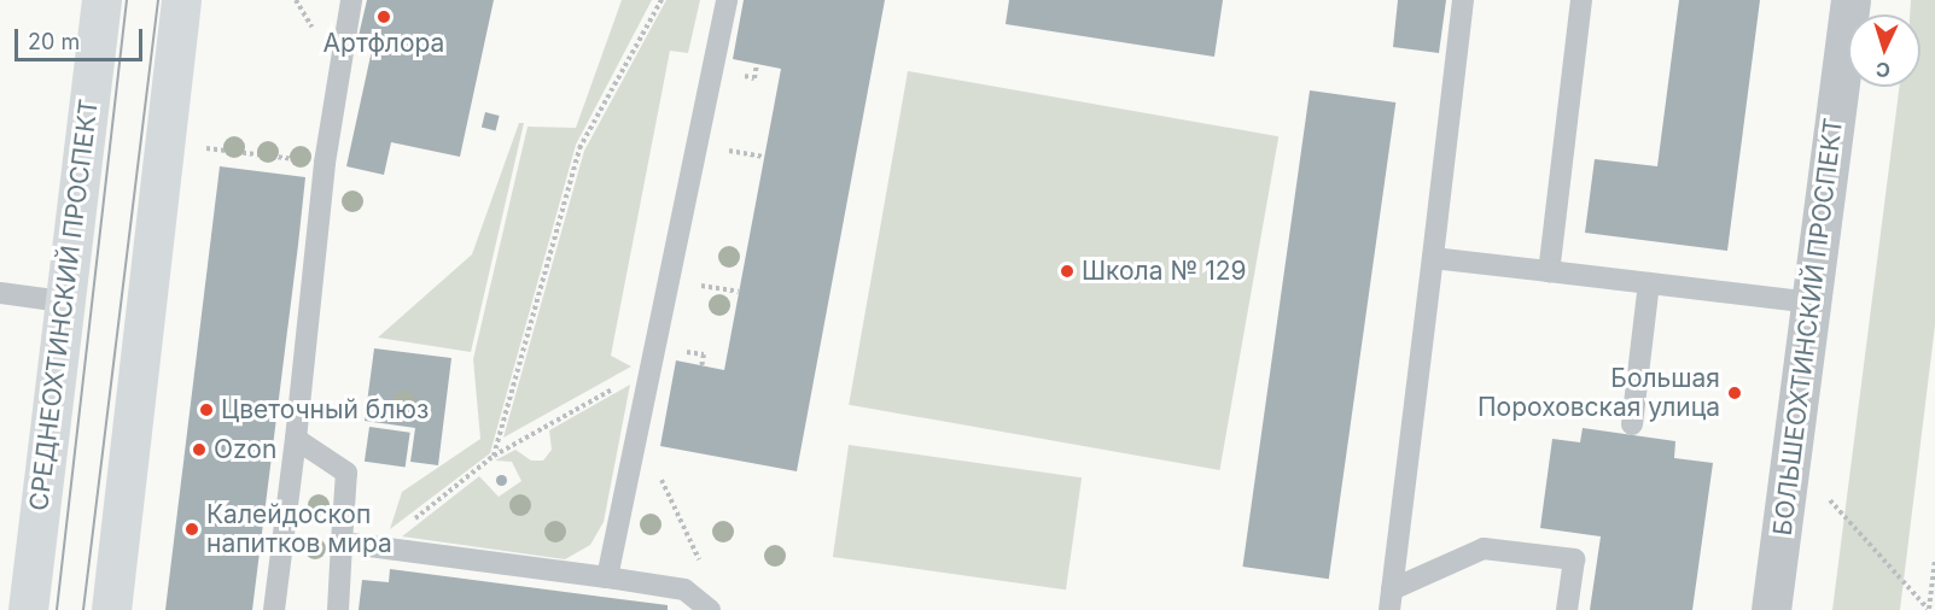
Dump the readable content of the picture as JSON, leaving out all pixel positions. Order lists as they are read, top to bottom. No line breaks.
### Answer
{"streets":{"main road":["СРЕДНЕОХТИНСКИЙ ПРОСПЕКТ"],"street":["БОЛЬШЕОХТИНСКИЙ ПРОСПЕКТ"]},"places":["Артфлора","Школа № 129","Большая Пороховская улица","Цветочный блюз","Ozon","Калейдоскоп напитков мира"],"scale_bar":"20 m","north":"bottom"}
